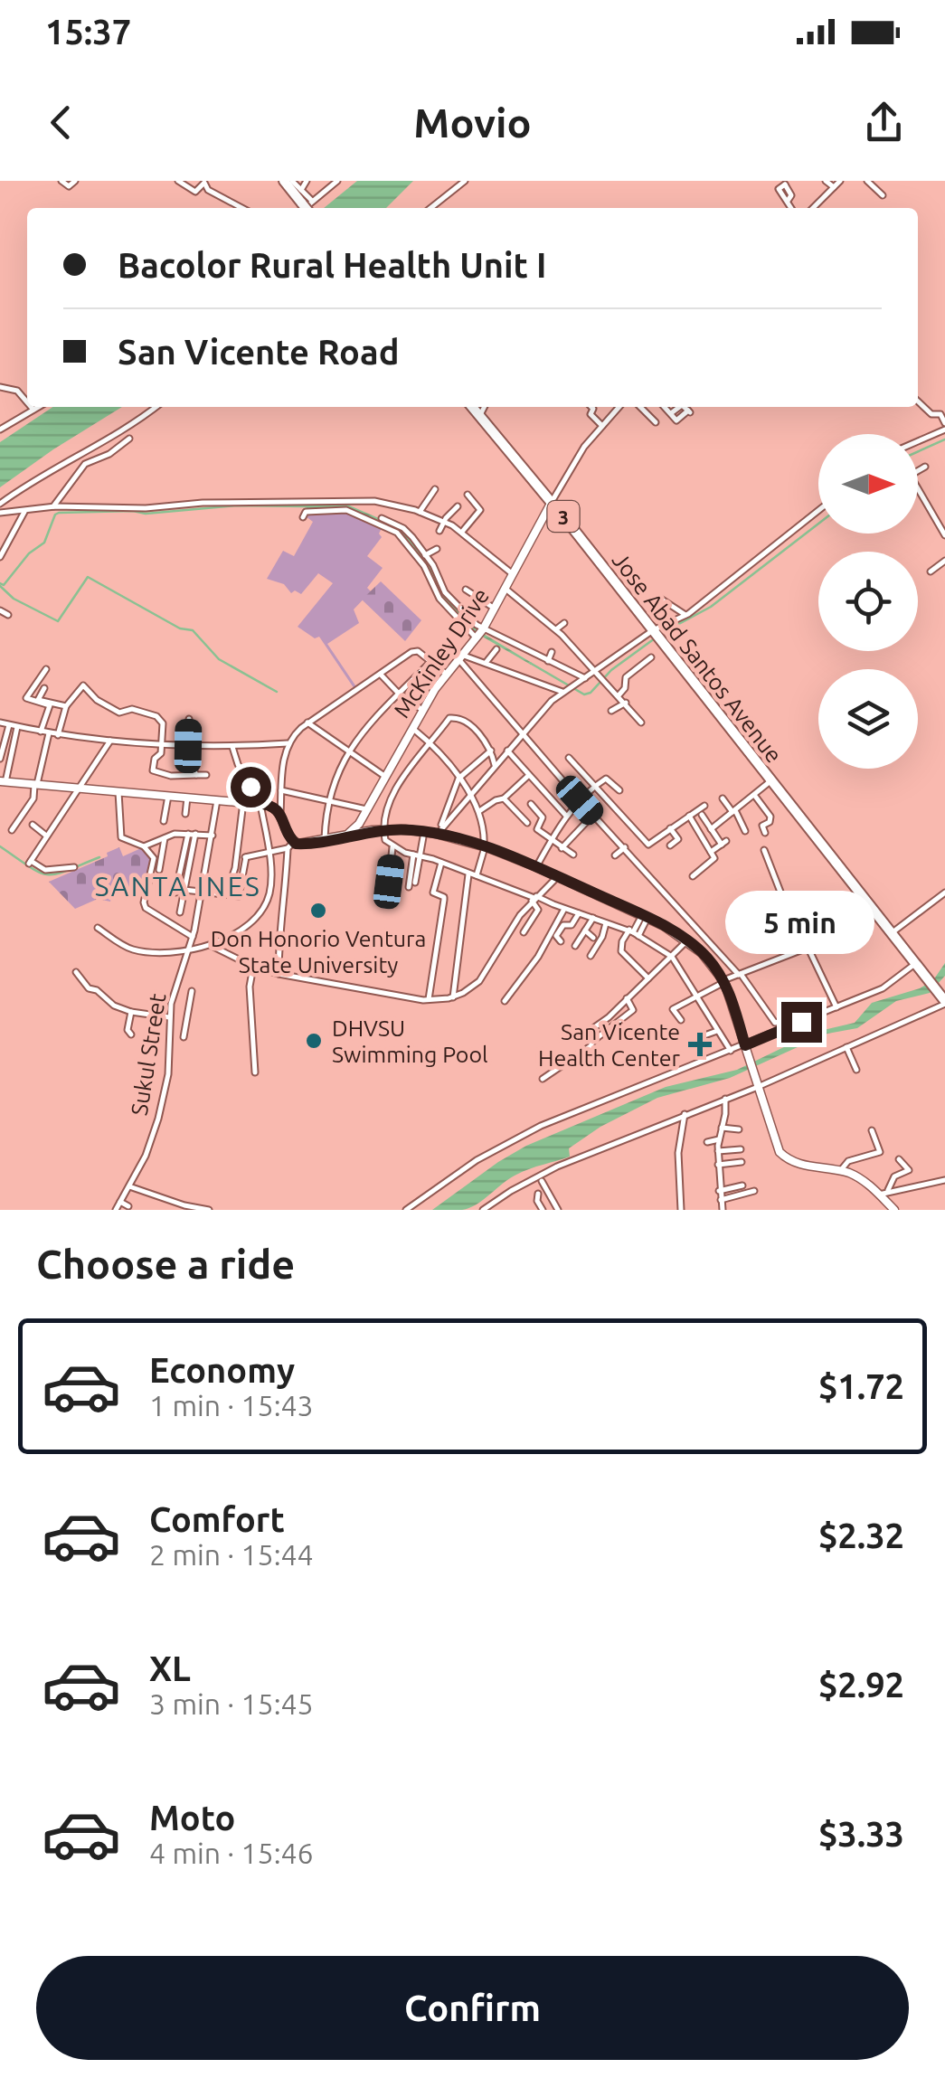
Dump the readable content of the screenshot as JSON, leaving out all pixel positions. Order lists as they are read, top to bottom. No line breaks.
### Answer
{"streets":{"highway":["3","Jose Abad Santos Avenue"],"main road":["McKinley Drive"],"street":["Sukul Street"]},"crossings":[["McKinley Drive","Jose Abad Santos Avenue"]],"districts":["SANTA INES"],"places":{"other":["Don Honorio Ventura State University","DHVSU Swimming Pool"],"health":["San Vicente Health Center"]},"north":"right","page":{"status":"15:37","header":"Movio","banner":["Bacolor Rural Health Unit I","San Vicente Road"],"bubble":"5 min","heading":"Choose a ride","list":[{"name":"Economy","note":"1 min · 15:43","value":"$1.72"},{"name":"Comfort","note":"2 min · 15:44","value":"$2.32"},{"name":"XL","note":"3 min · 15:45","value":"$2.92"},{"name":"Moto","note":"4 min · 15:46","value":"$3.33"}],"buttons":"Confirm"}}
